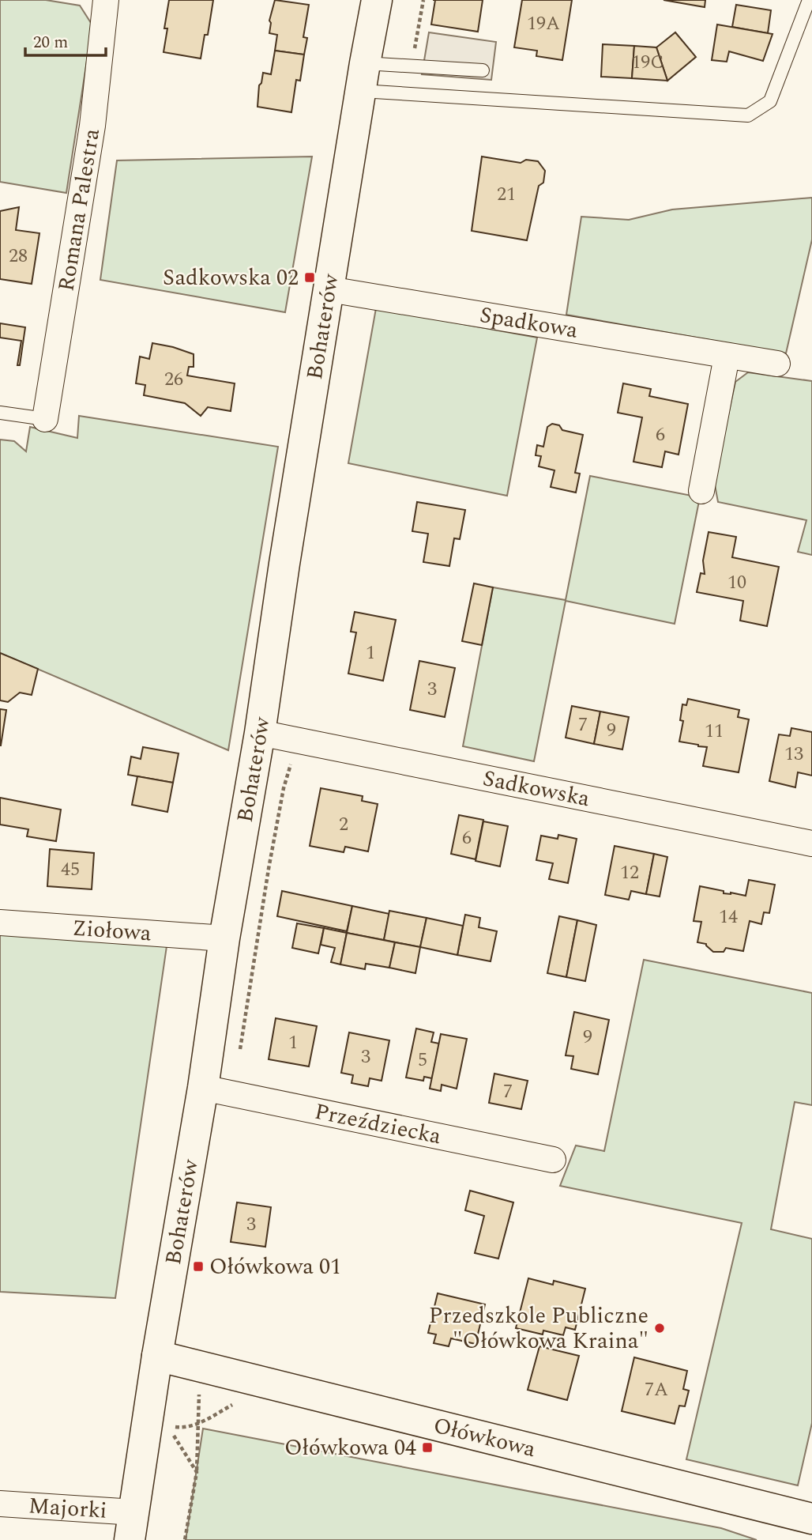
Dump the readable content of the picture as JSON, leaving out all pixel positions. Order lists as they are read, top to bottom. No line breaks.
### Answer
{"streets":{"street":["Romana Palestra","Spadkowa","Bohaterów","Sadkowska","Ziołowa","Przeździecka","Ołówkowa","Majorki"]},"crossings":[["Spadkowa","Bohaterów"],["Bohaterów","Sadkowska"],["Bohaterów","Ziołowa"],["Bohaterów","Przeździecka"],["Bohaterów","Ołówkowa"],["Bohaterów","Majorki"]],"places":{"transit":["Sadkowska 02","Ołówkowa 01","Ołówkowa 04"],"other":["Przedszkole Publiczne \"Ołówkowa Kraina\""]},"house_numbers":["19A","19C","21","28","26","6","10","1","3","7","9","11","13","2","6","45","12","14","9","1","3","5","7","3","7A"],"scale_bar":"20 m"}
